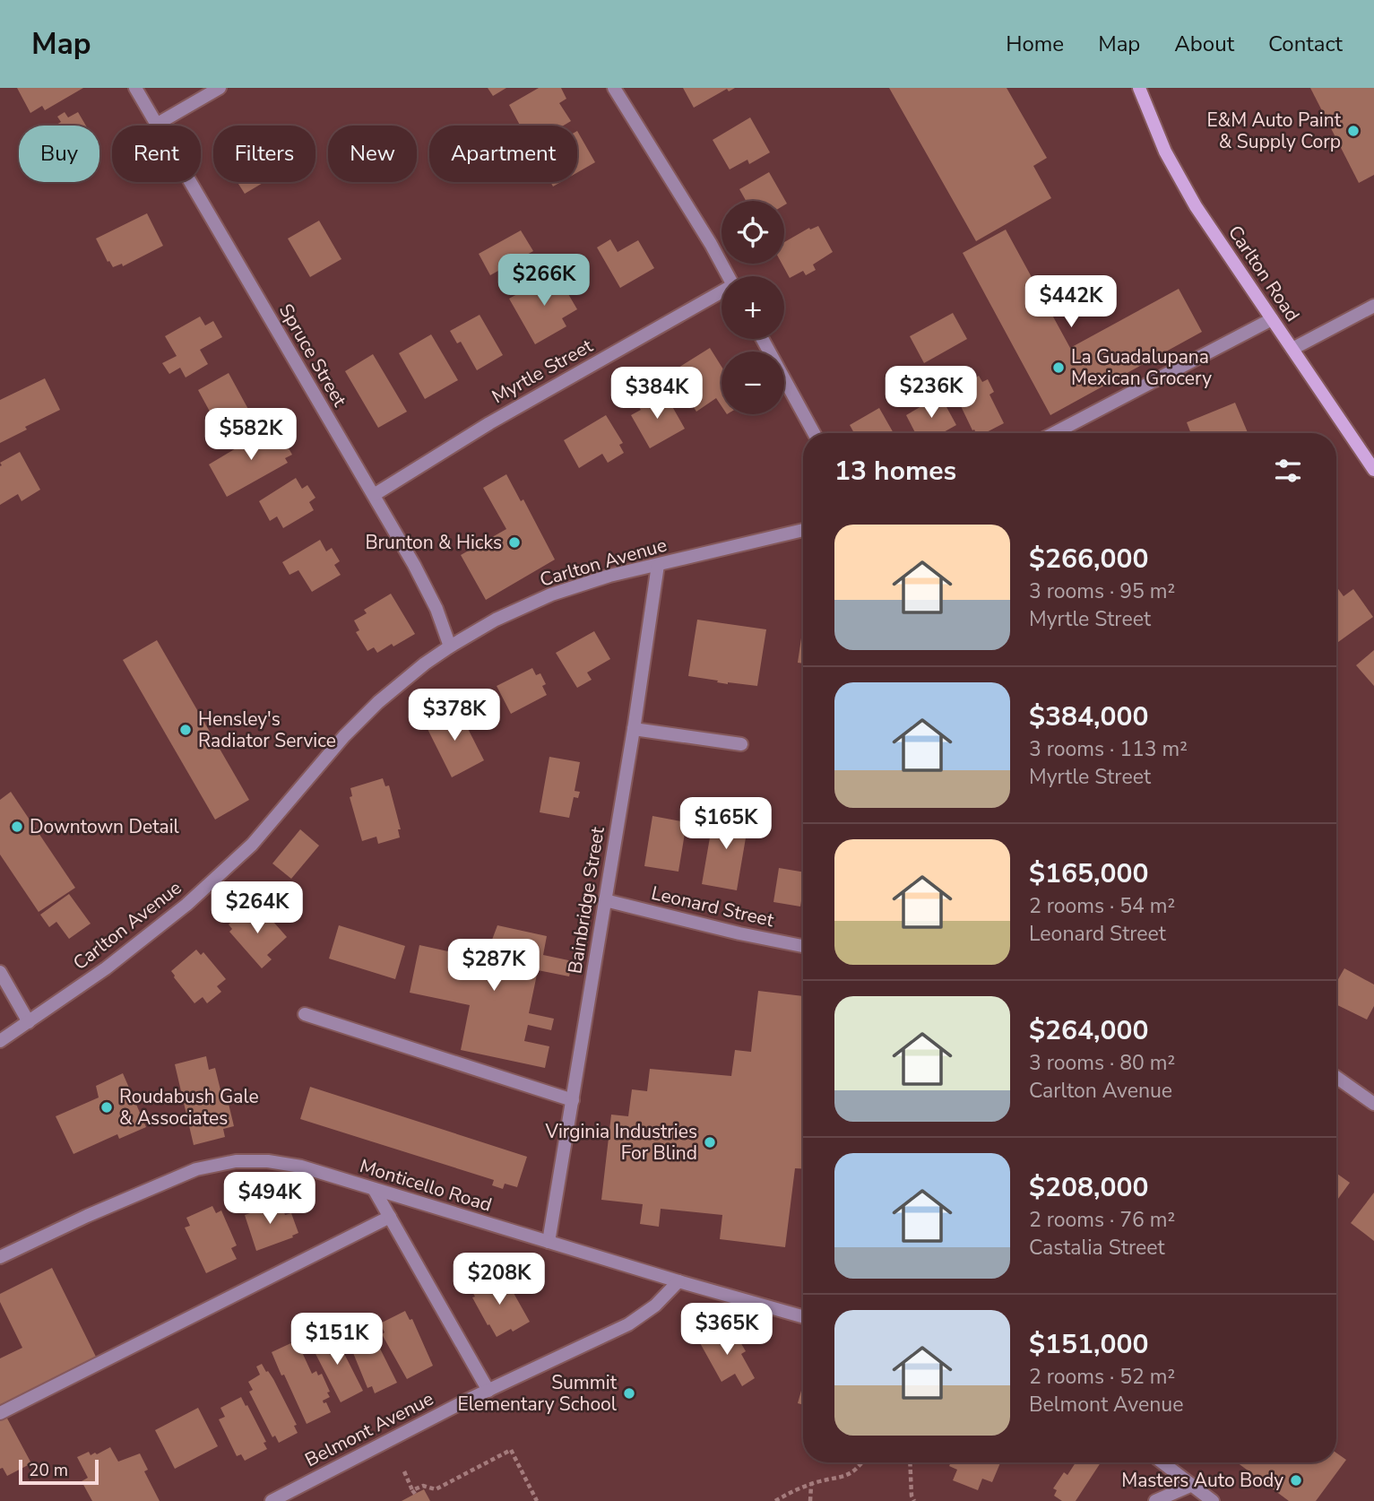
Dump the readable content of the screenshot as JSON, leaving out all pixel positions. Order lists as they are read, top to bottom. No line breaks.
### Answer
{"streets":{"main road":["Carlton Road"],"street":["Spruce Street","Myrtle Street","Carlton Avenue","Bainbridge Street","Leonard Street","Monticello Road","Belmont Avenue"]},"crossings":[["Spruce Street","Myrtle Street"],["Spruce Street","Carlton Avenue"],["Carlton Avenue","Bainbridge Street"],["Bainbridge Street","Leonard Street"],["Bainbridge Street","Monticello Road"],["Monticello Road","Belmont Avenue"]],"places":["E&M Auto Paint & Supply Corp","La Guadalupana Mexican Grocery","Brunton & Hicks","Hensley's Radiator Service","Downtown Detail","Roudabush Gale & Associates","Virginia Industries For Blind","Summit Elementary School","Masters Auto Body"],"scale_bar":"20 m","page":{"header":"Map","nav":["Home","Map","About","Contact"],"chip":["Buy","Rent","Filters","New","Apartment"],"map_buttons":["+","−"],"price":["$266K","$442K","$236K","$384K","$582K","$378K","$165K","$264K","$287K","$494K","$208K","$365K","$151K"],"heading":"13 homes","list":[{"name":"$266,000","note":"3 rooms · 95 m² · Myrtle Street"},{"name":"$384,000","note":"3 rooms · 113 m² · Myrtle Street"},{"name":"$165,000","note":"2 rooms · 54 m² · Leonard Street"},{"name":"$264,000","note":"3 rooms · 80 m² · Carlton Avenue"},{"name":"$208,000","note":"2 rooms · 76 m² · Castalia Street"},{"name":"$151,000","note":"2 rooms · 52 m² · Belmont Avenue"}],"scale":"20 m"}}
